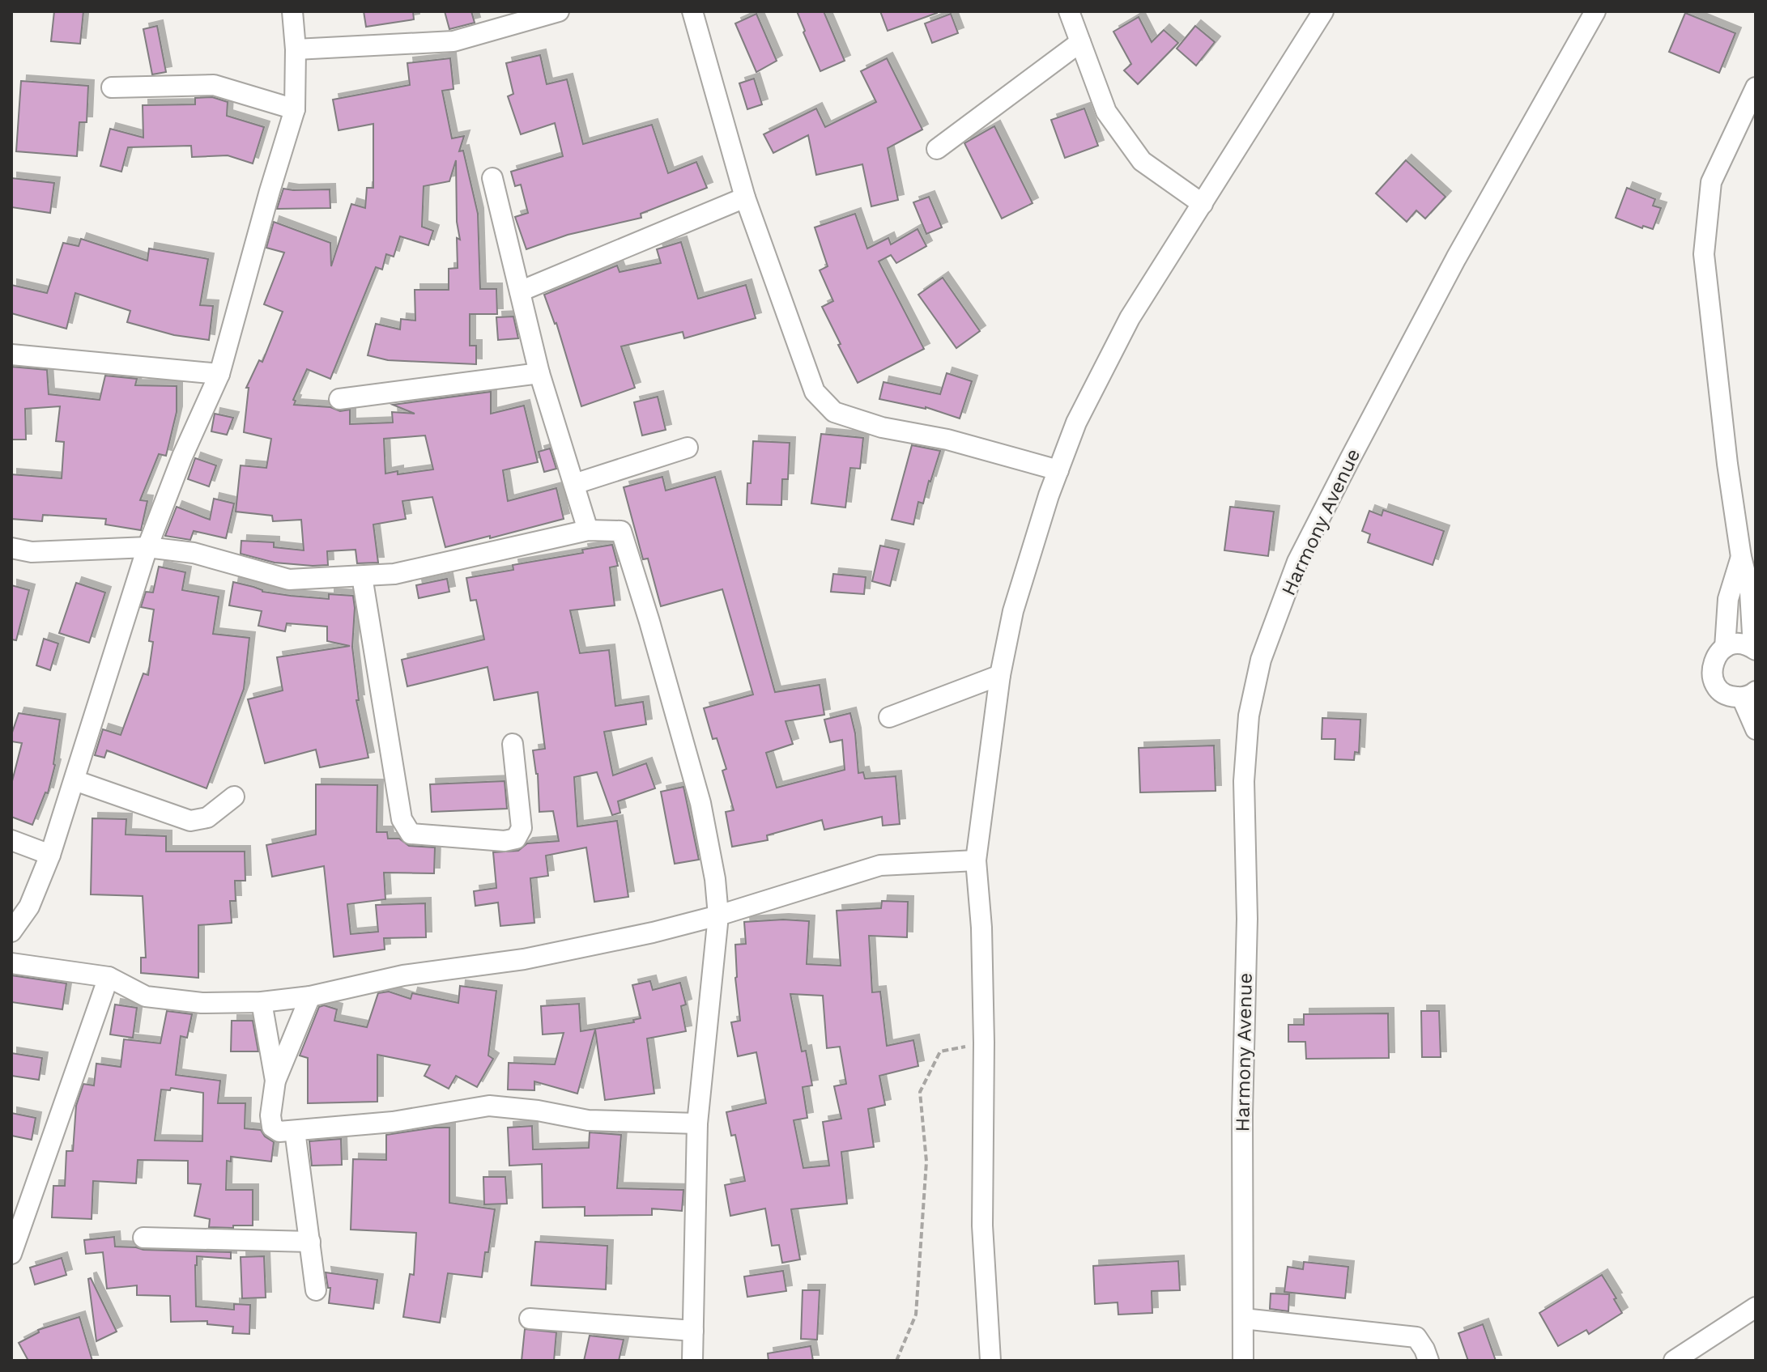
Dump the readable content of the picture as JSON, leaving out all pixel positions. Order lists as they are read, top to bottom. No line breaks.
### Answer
{"streets":{"street":["Harmony Avenue"]}}
